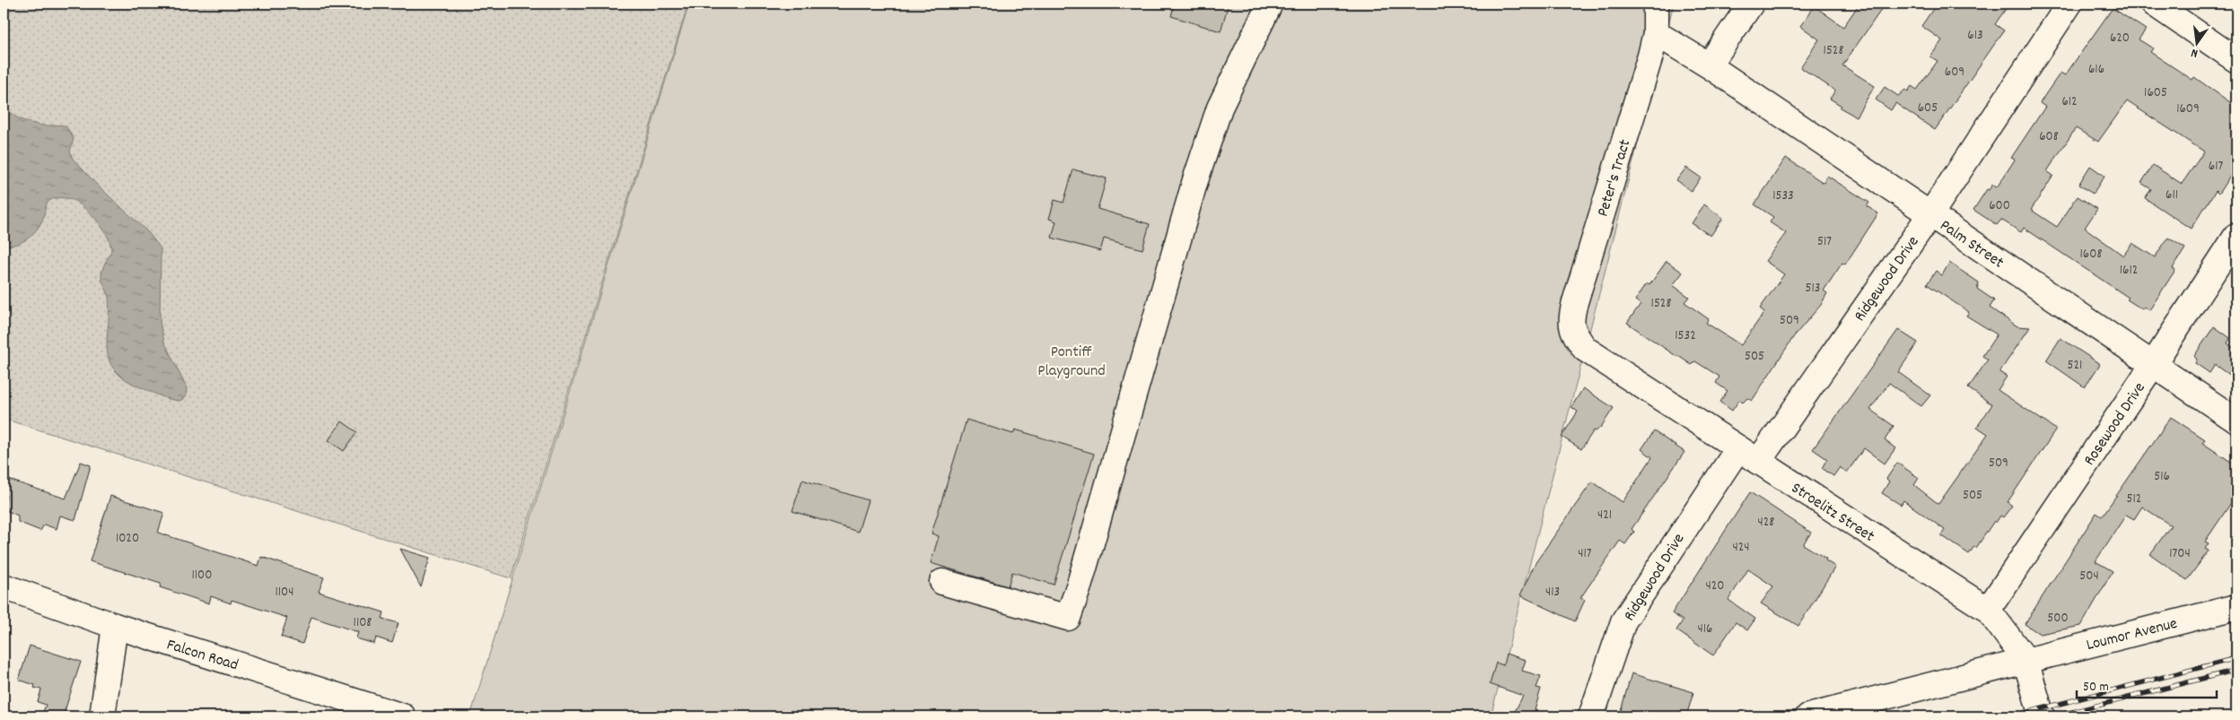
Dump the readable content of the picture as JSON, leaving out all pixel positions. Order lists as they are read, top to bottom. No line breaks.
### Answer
{"streets":{"street":["Peter's Tract","Palm Street","Ridgewood Drive","Rosewood Drive","Stroelitz Street","Loumor Avenue","Falcon Road"]},"crossings":[["Peter's Tract","Palm Street"],["Peter's Tract","Stroelitz Street"],["Palm Street","Ridgewood Drive"],["Palm Street","Rosewood Drive"],["Ridgewood Drive","Stroelitz Street"],["Rosewood Drive","Stroelitz Street"],["Stroelitz Street","Loumor Avenue"]],"parks":["Pontiff Playground"],"house_numbers":["613","620","1528","616","609","1605","612","605","1609","608","617","611","1533","600","517","1608","1612","513","1528","509","1532","505","521","509","516","505","512","421","428","1020","424","417","1704","1100","504","420","1104","413","500","1108","416"],"scale_bar":"50 m","north":"bottom"}
